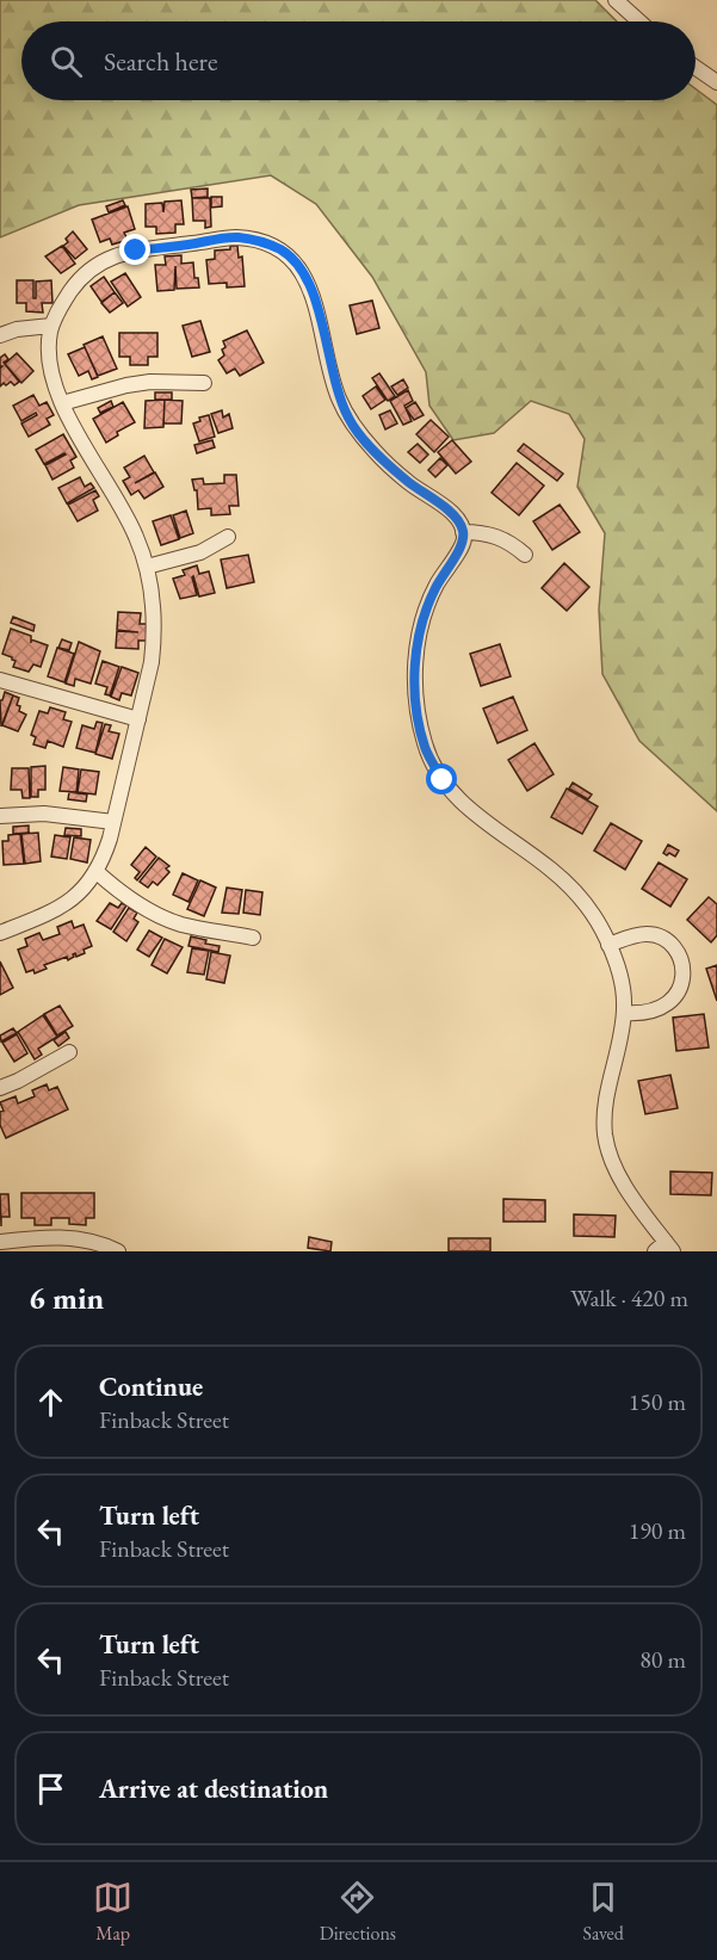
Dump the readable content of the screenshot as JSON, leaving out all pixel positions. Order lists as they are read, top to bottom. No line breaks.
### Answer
{"page":{"search":"Search here","heading":["6 min","Walk · 420 m"],"list":[["Continue","Finback Street","150 m"],["Turn left","Finback Street","190 m"],["Turn left","Finback Street","80 m"],"Arrive at destination"],"nav":["Map","Directions","Saved"]}}
